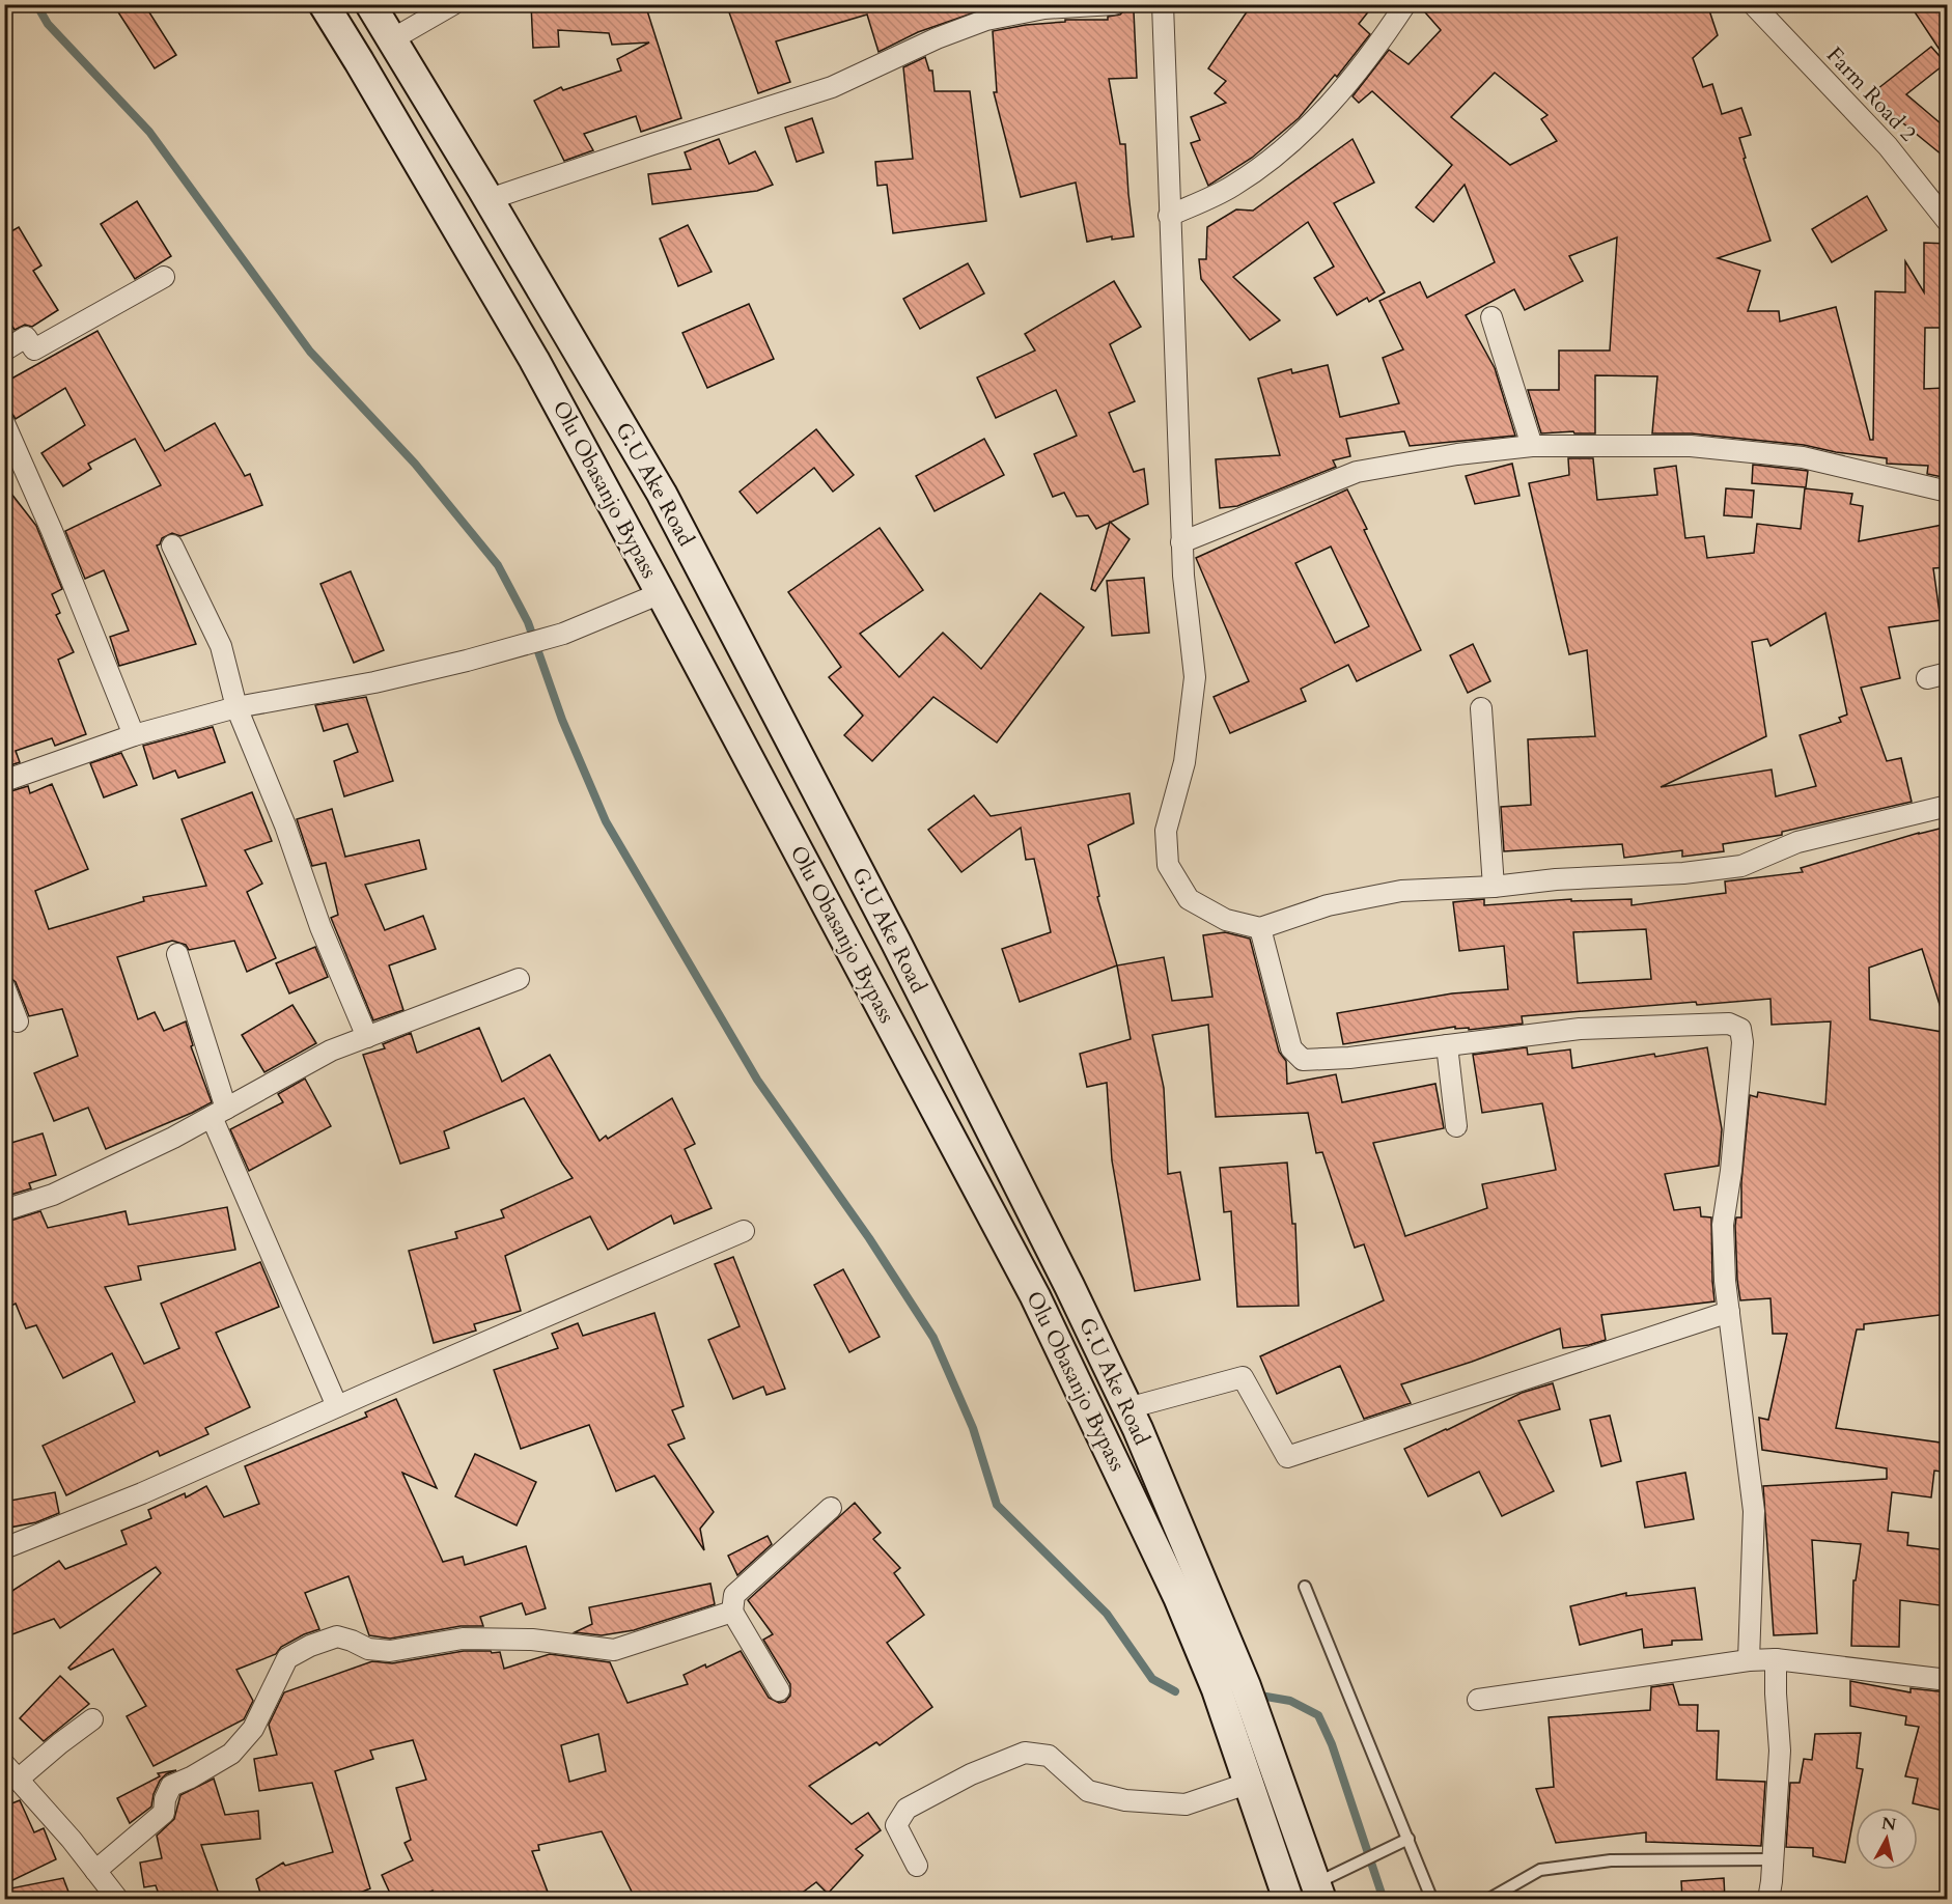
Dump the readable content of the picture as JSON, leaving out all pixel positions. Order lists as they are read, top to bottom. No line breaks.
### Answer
{"streets":{"main road":["G.U Ake Road","Olu Obasanjo Bypass"],"street":["Farm Road 2"]},"north":"top"}
